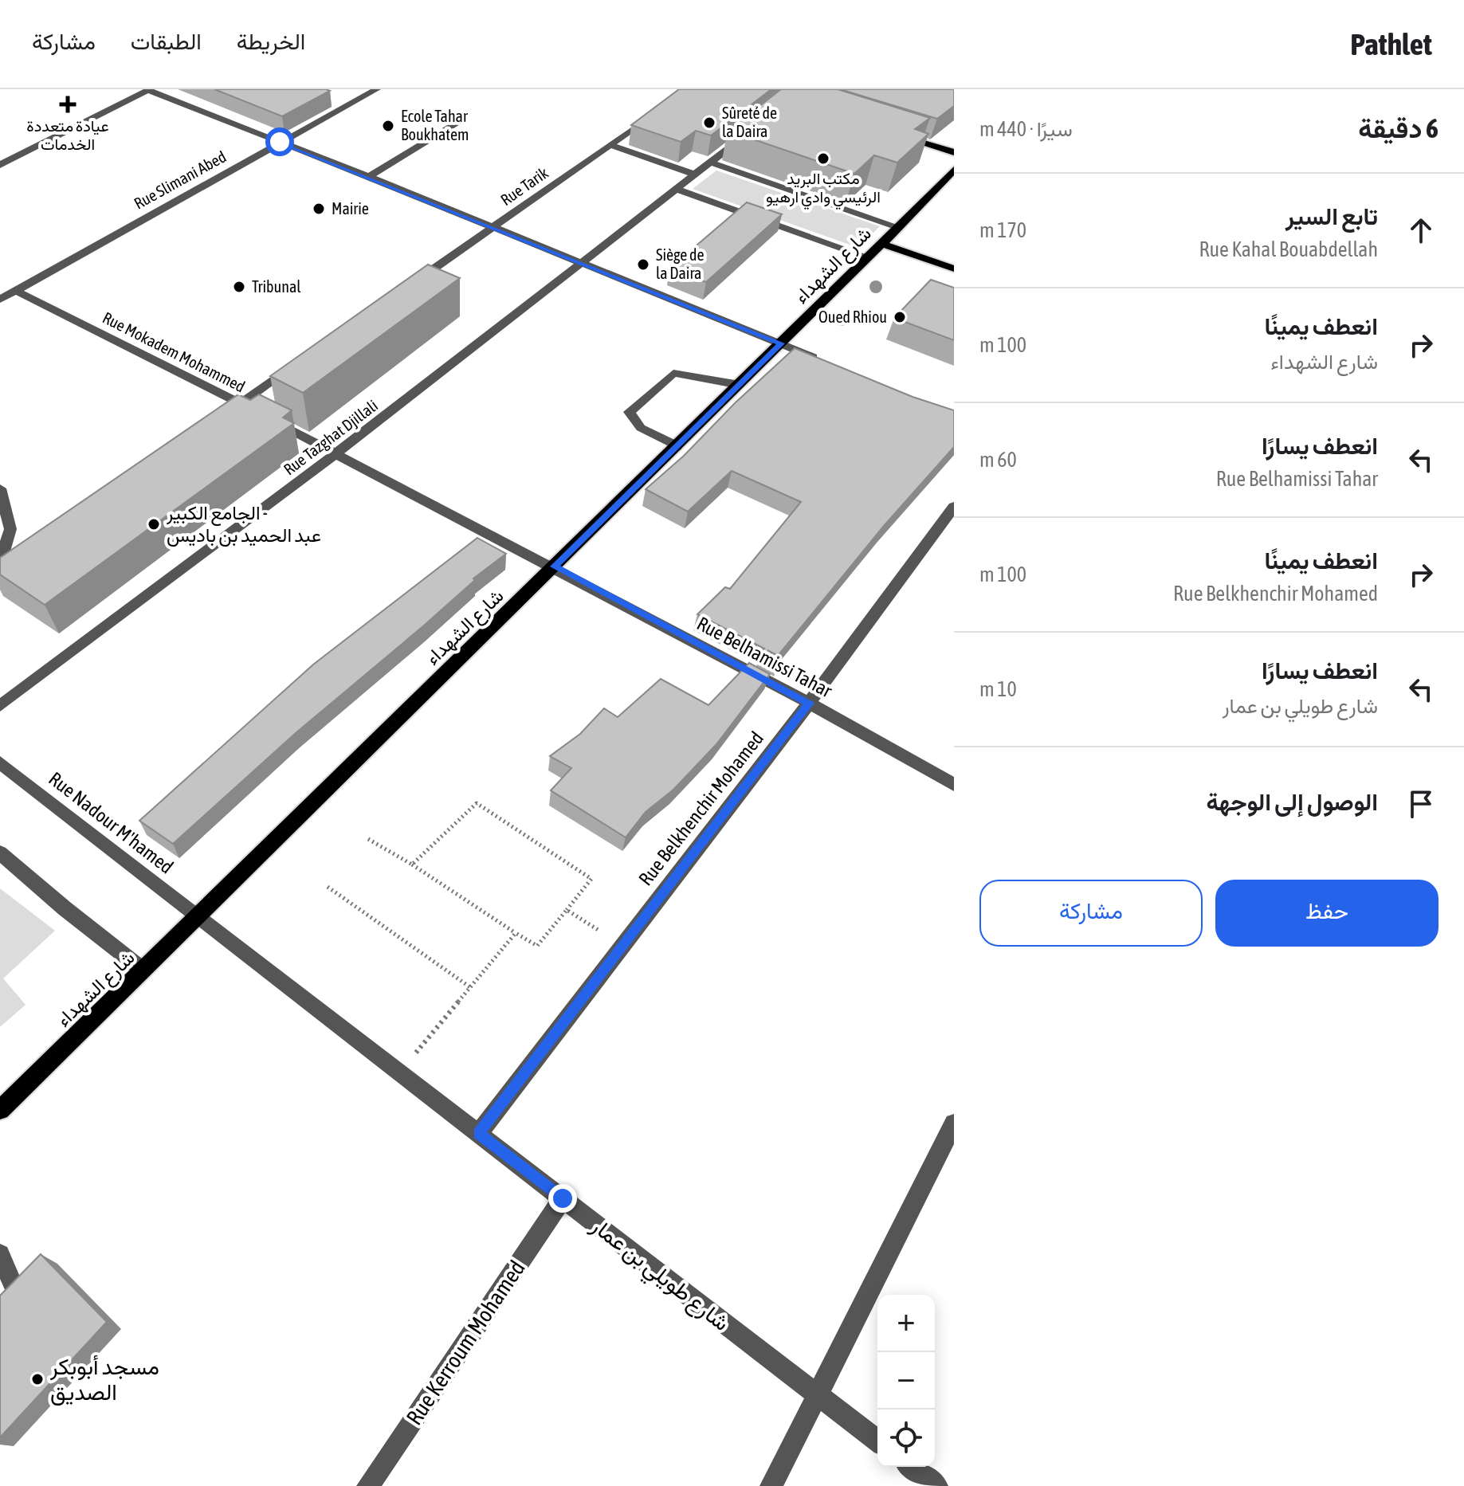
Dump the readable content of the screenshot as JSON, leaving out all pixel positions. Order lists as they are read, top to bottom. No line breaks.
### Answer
{"streets":{"main road":["شارع الشهداء"],"street":["Rue Slimani Abed","Rue Tarik","Rue Mokadem Mohammed","Rue Tazghat Djillali","Rue Belhamissi Tahar","Rue Belkhenchir Mohamed","Rue Nadour M'hamed","شارع طويلي بن عمار","Rue Kerroum Mohamed"]},"crossings":[["Rue Slimani Abed","Rue Mokadem Mohammed"],["شارع الشهداء","Rue Mokadem Mohammed"],["شارع الشهداء","Rue Belhamissi Tahar"],["شارع الشهداء","Rue Nadour M'hamed"],["شارع الشهداء","شارع طويلي بن عمار"],["Rue Mokadem Mohammed","Rue Tazghat Djillali"],["Rue Mokadem Mohammed","Rue Belhamissi Tahar"],["Rue Belhamissi Tahar","Rue Belkhenchir Mohamed"],["Rue Belkhenchir Mohamed","شارع طويلي بن عمار"],["Rue Nadour M'hamed","شارع طويلي بن عمار"],["شارع طويلي بن عمار","Rue Kerroum Mohamed"]],"places":{"health":["عيادة متعددة الخدمات"],"other":["Sûreté de la Daira","Ecole Tahar Boukhatem","مكتب البريد الرئيسي وادي ارهيو","Mairie","Siège de la Daira","Tribunal","Oued Rhiou","الجامع الكبير - عبد الحميد بن باديس","مسجد أبوبكر الصديق"]},"page":{"header":"Pathlet","nav":["الخريطة","الطبقات","مشاركة"],"heading":["6 دقيقة","سيرًا · 440 m"],"list":[["تابع السير","Rue Kahal Bouabdellah","170 m"],["انعطف يمينًا","شارع الشهداء","100 m"],["انعطف يسارًا","Rue Belhamissi Tahar","60 m"],["انعطف يمينًا","Rue Belkhenchir Mohamed","100 m"],["انعطف يسارًا","شارع طويلي بن عمار","10 m"],"الوصول إلى الوجهة"],"buttons":["حفظ","مشاركة"],"map_buttons":["+","−"]}}
